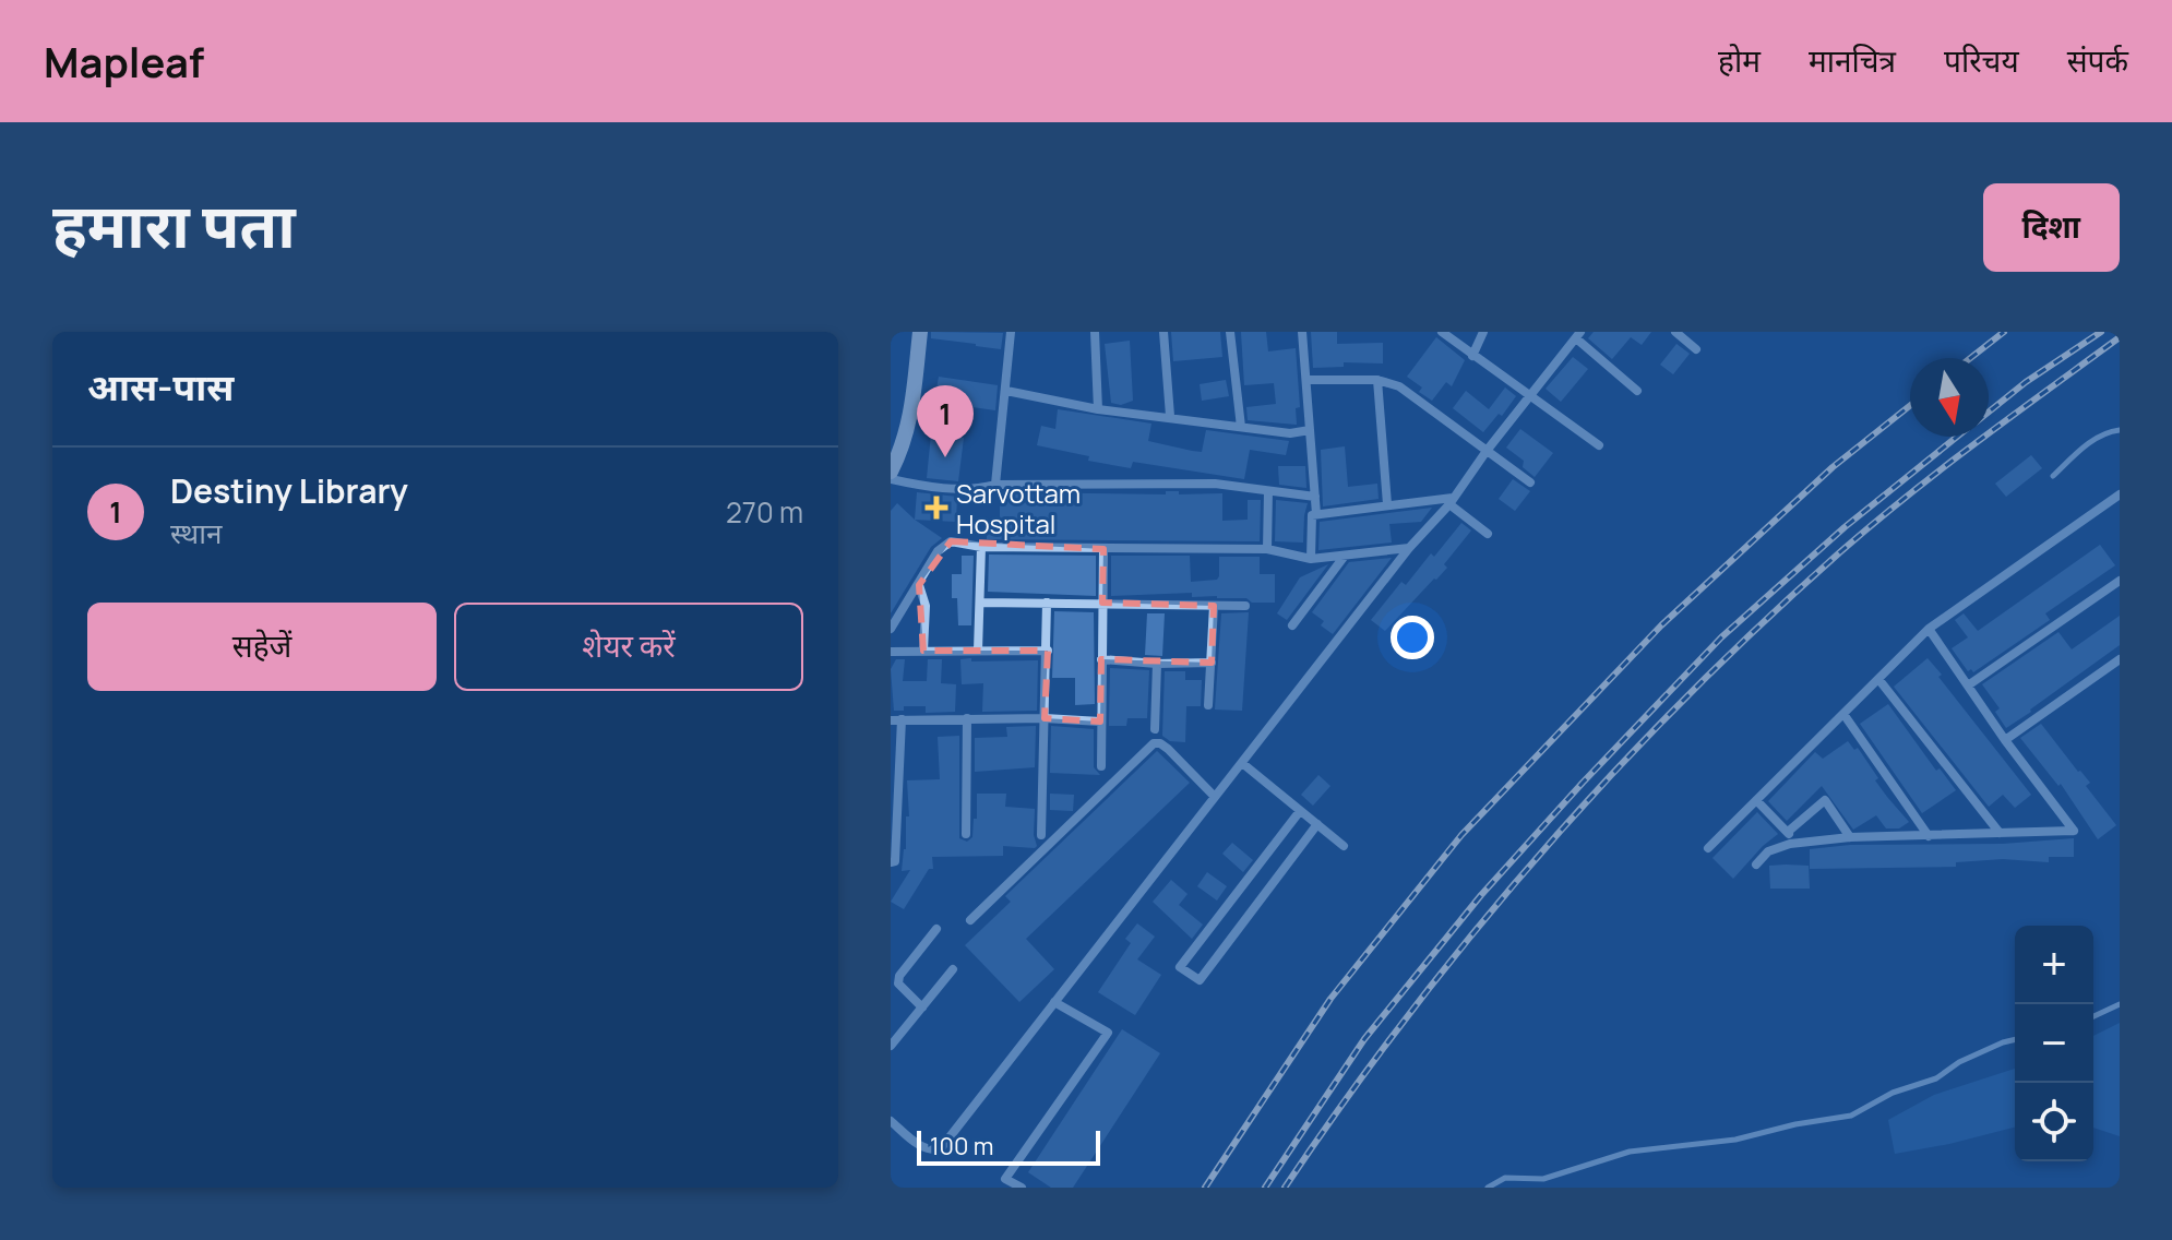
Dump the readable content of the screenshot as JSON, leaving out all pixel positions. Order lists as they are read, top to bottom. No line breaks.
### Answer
{"places":{"health":["Sarvottam Hospital"]},"scale_bar":"100 m","north":"bottom","page":{"header":"Mapleaf","nav":["होम","मानचित्र","परिचय","संपर्क"],"title":"हमारा पता","buttons":["दिशा",["सहेजें","शेयर करें"]],"heading":"आस-पास","pins":"1","list":[{"mark":"1","name":"Destiny Library","note":"स्थान","value":"270 m"}],"map_buttons":["+","−"],"scale":"100 m"}}
